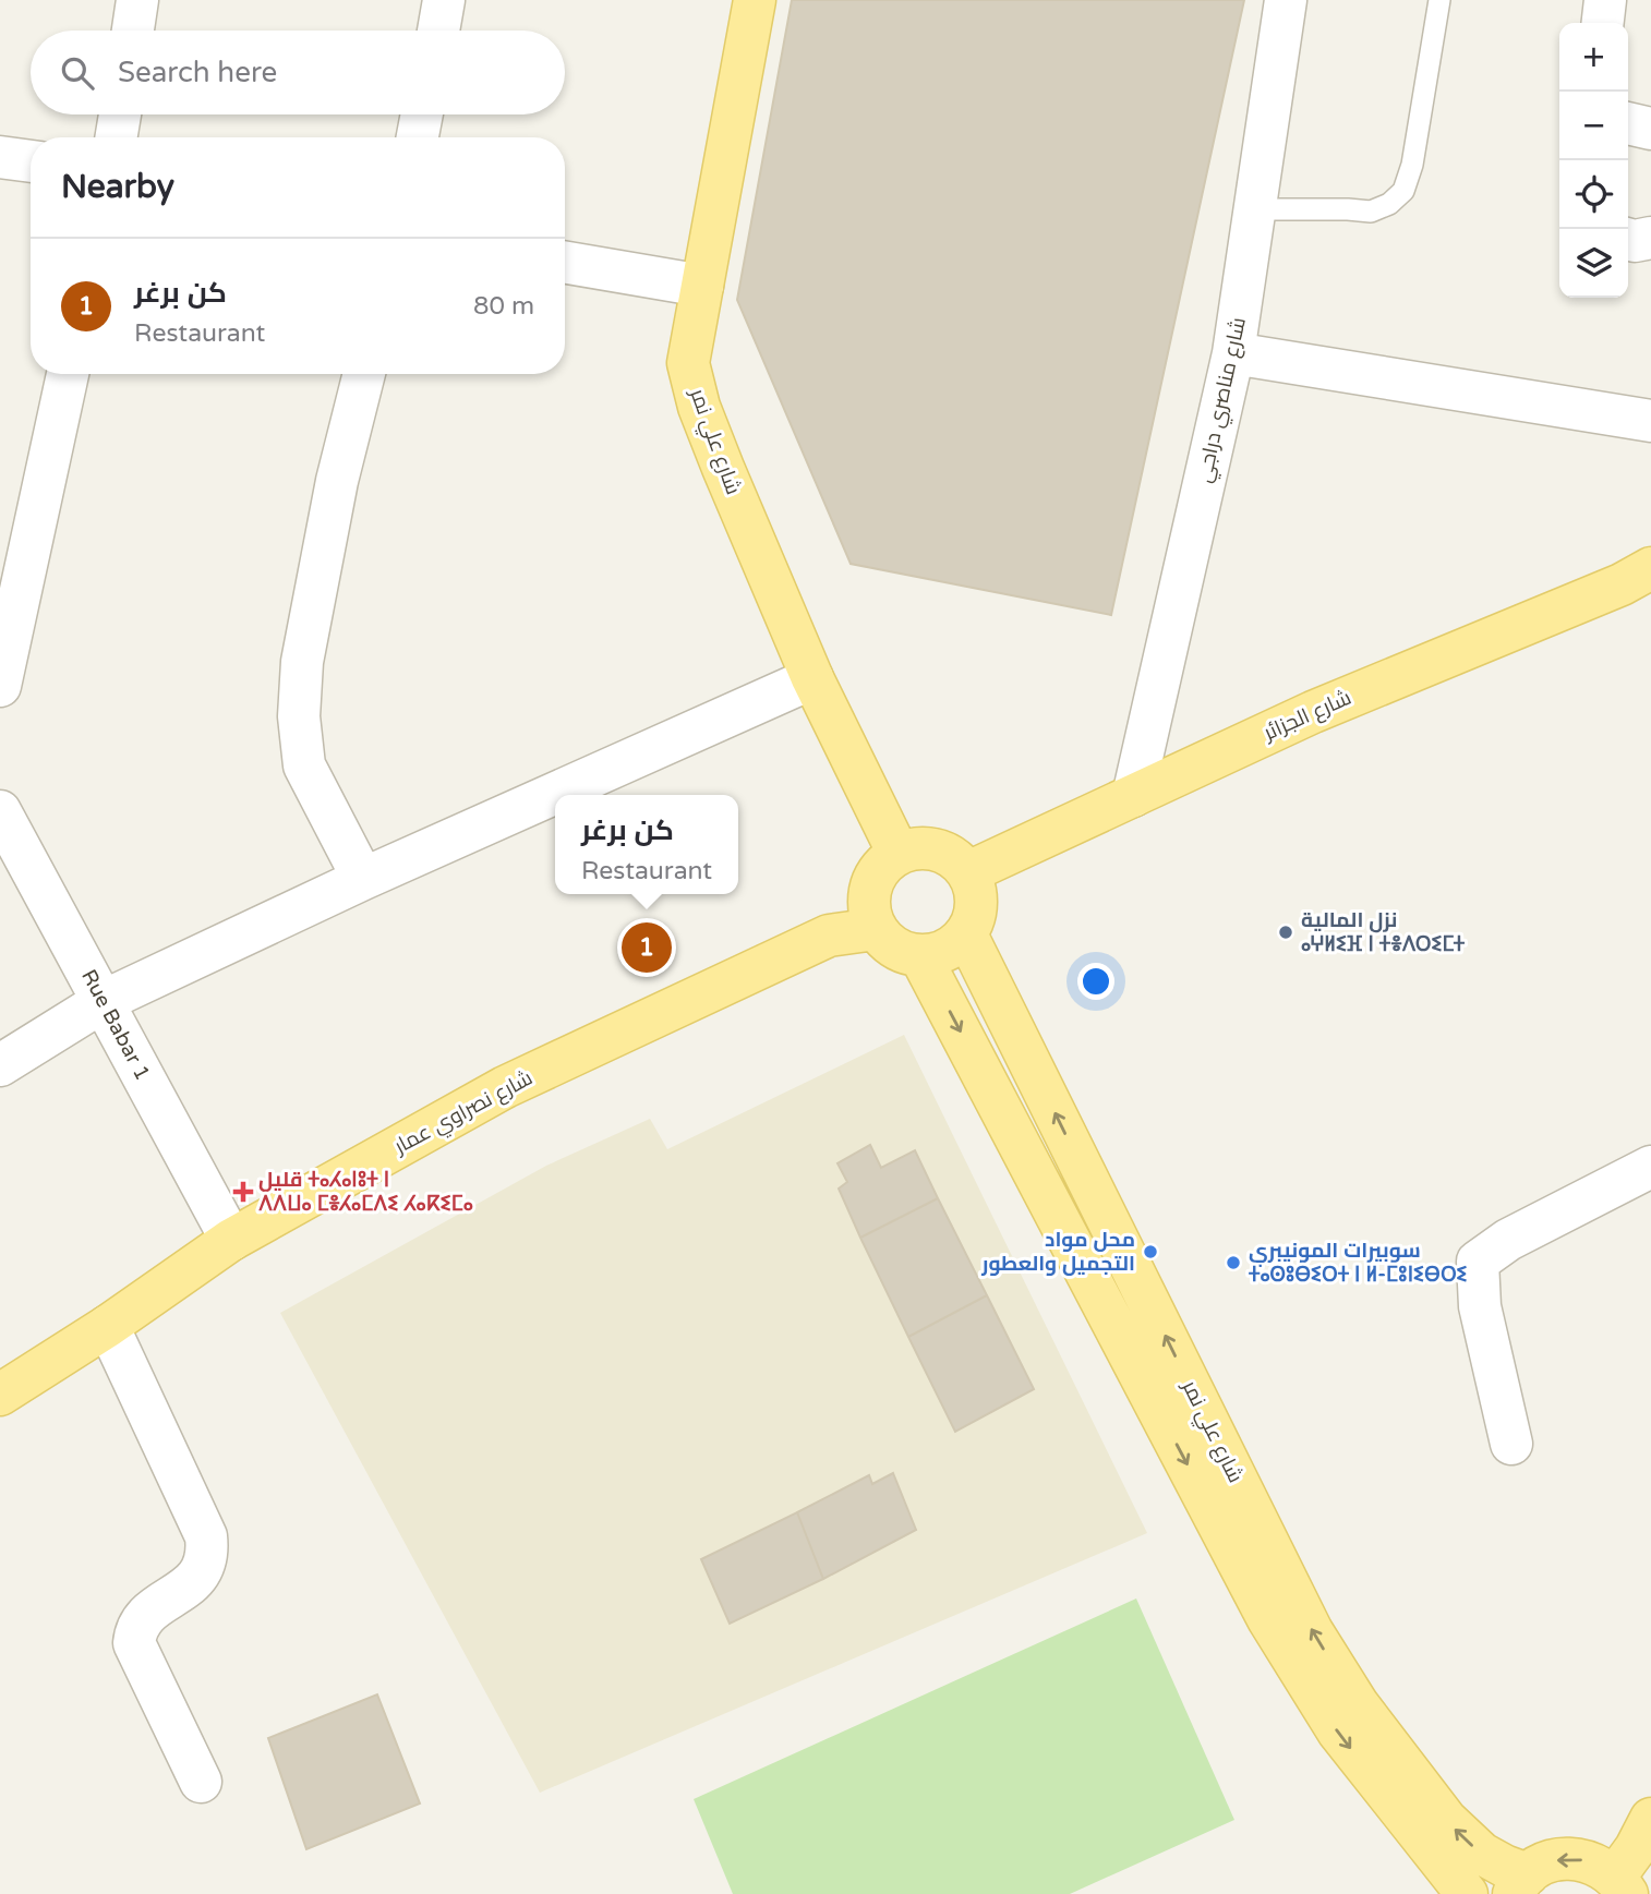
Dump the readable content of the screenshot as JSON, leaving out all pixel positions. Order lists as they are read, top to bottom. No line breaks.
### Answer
{"streets":{"main road":["شارع علي نمر","شارع الجزائر","شارع نصراوي عمار"],"street":["شارع مناصري دراجي","Rue Babar 1"]},"crossings":[["شارع مناصري دراجي","شارع الجزائر"],["شارع علي نمر","شارع الجزائر"],["شارع علي نمر","شارع نصراوي عمار"],["شارع الجزائر","شارع نصراوي عمار"],["Rue Babar 1","شارع نصراوي عمار"]],"places":{"other":["نزل المالية ⴰⵖⵍⵉⴼ ⵏ ⵜⴻⴷⵔⵉⵎⵜ","محل مواد التجميل والعطور","سوبيرات المونيبري ⵜⴰⵙⵓⴱⵉⵔⵜ ⵏ ⵍ-ⵎⵓⵏⵉⴱⵔⵉ"],"health":["قليل ⵜⴰⵃⴰⵏⵓⵜ ⵏ ⴷⴷⵡⴰ ⵎⴻⵃⴰⵎⴷⵉ ⵃⴰⴽⵉⵎⴰ"]},"page":{"map_buttons":["+","−"],"search":"Search here","heading":"Nearby","list":[{"mark":"1","name":"كن برغر","note":"Restaurant","value":"80 m"}],"popup":["كن برغر","Restaurant"],"pins":"1"}}
